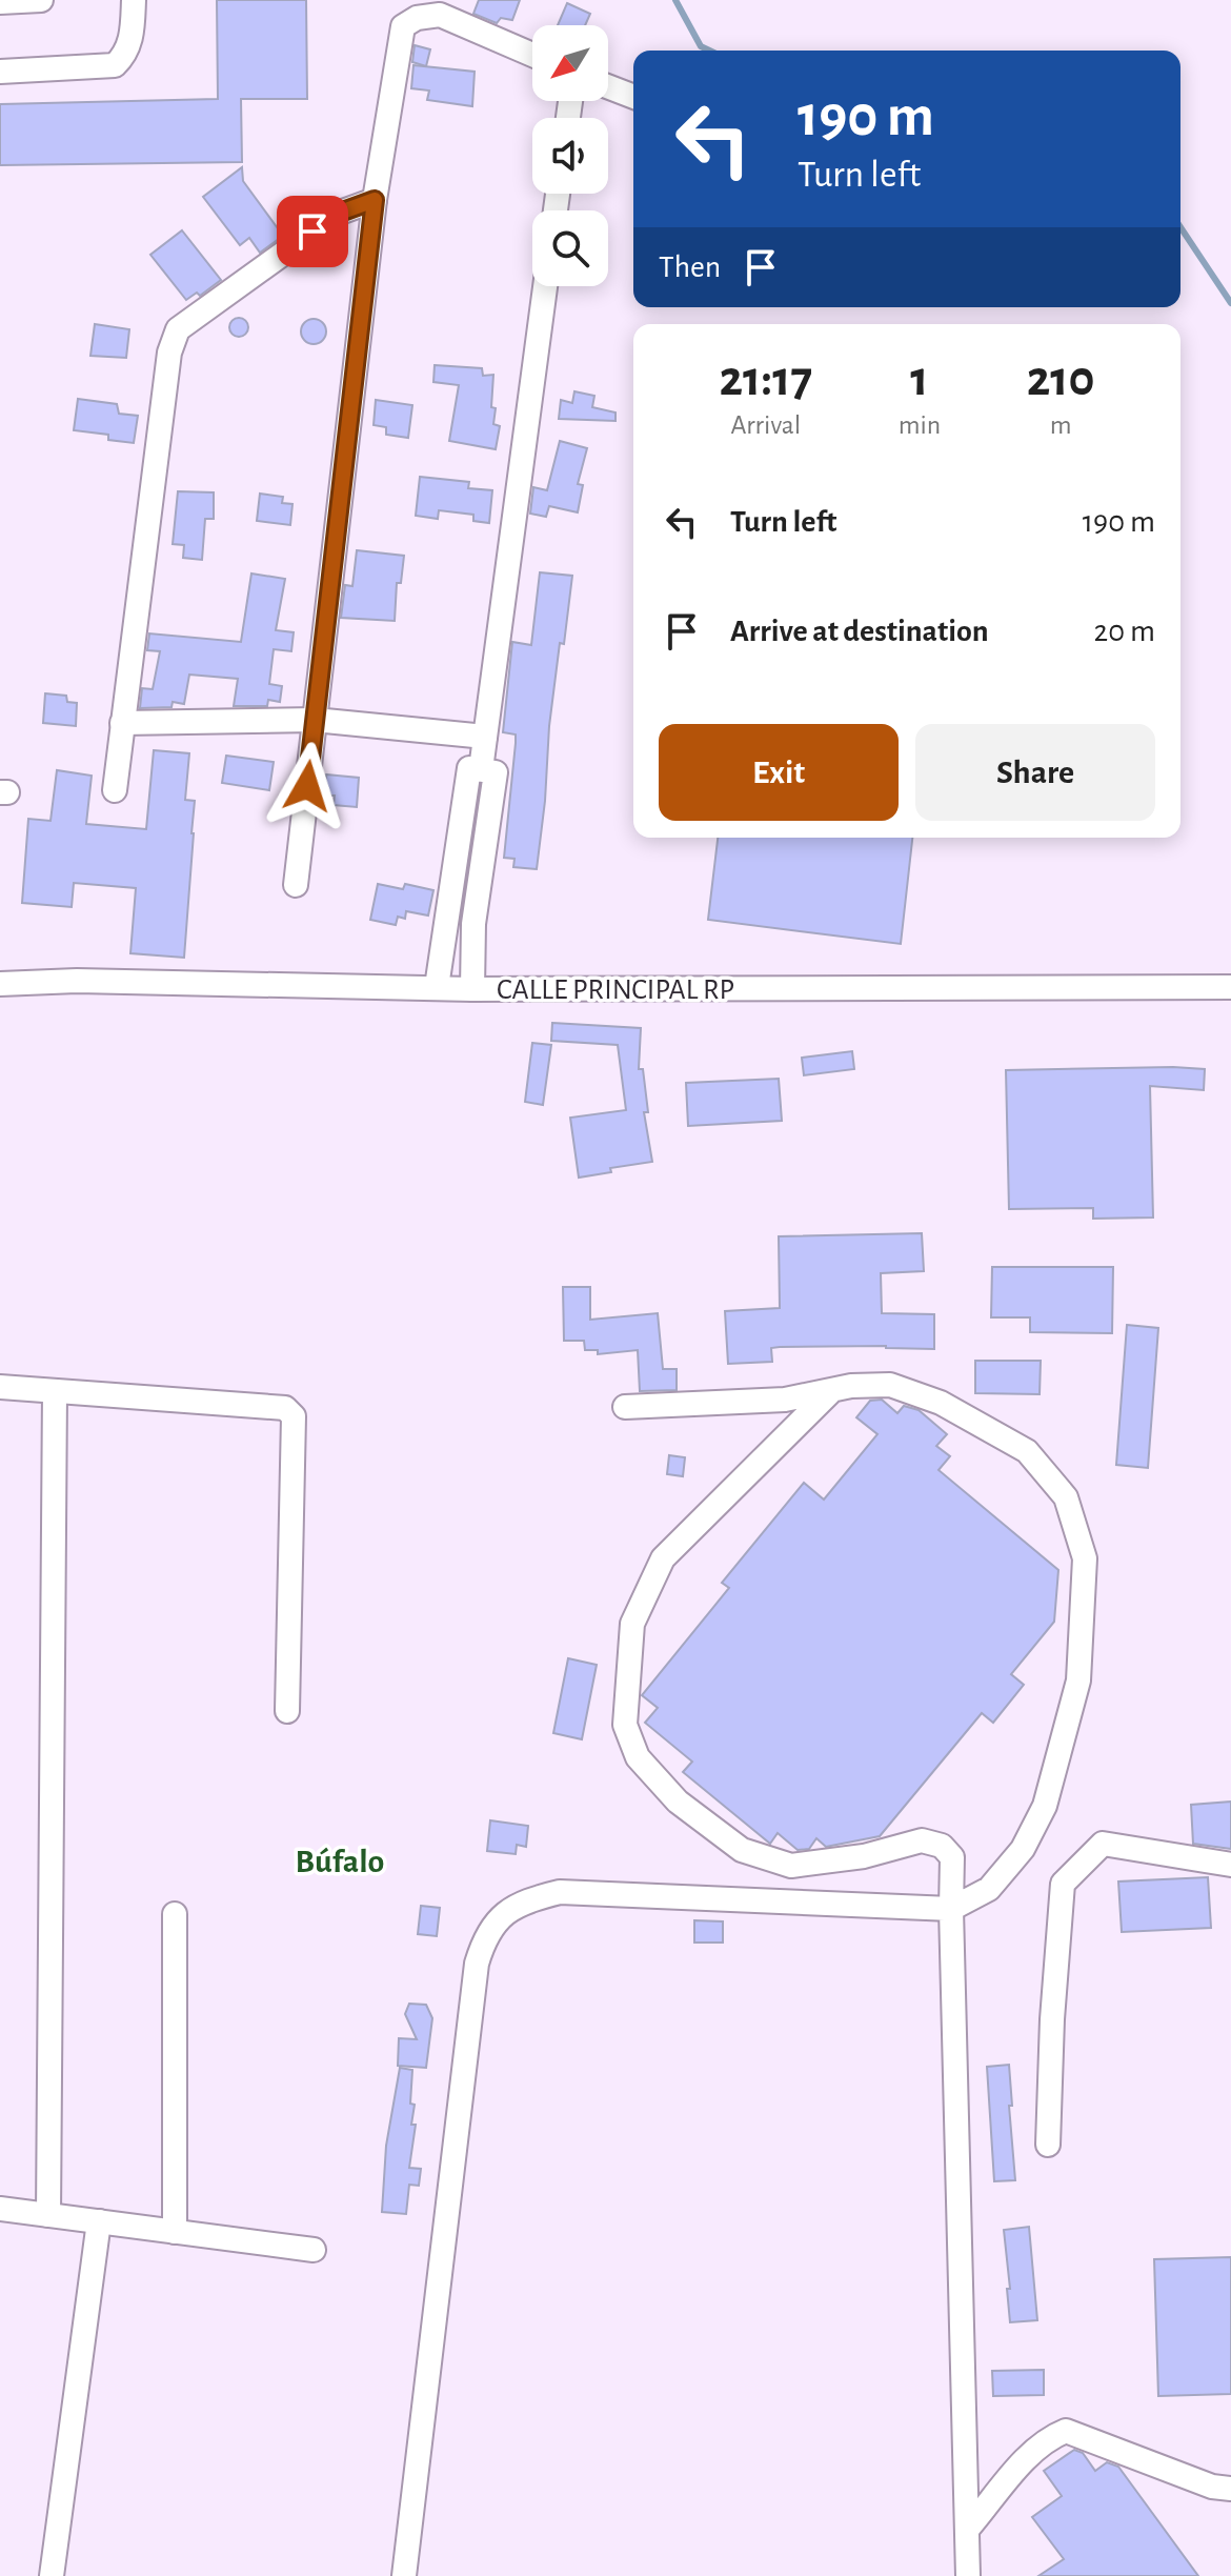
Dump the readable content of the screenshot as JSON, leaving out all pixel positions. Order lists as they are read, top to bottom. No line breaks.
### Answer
{"streets":{"street":["CALLE PRINCIPAL RP"]},"districts":["Búfalo"],"north":"bottom left","page":{"turn":["190 m","Turn left"],"then":"Then","eta":["21:17","Arrival","1","min","210","m"],"list":[{"name":"Turn left","value":"190 m"},{"name":"Arrive at destination","value":"20 m"}],"buttons":["Exit","Share"]}}
